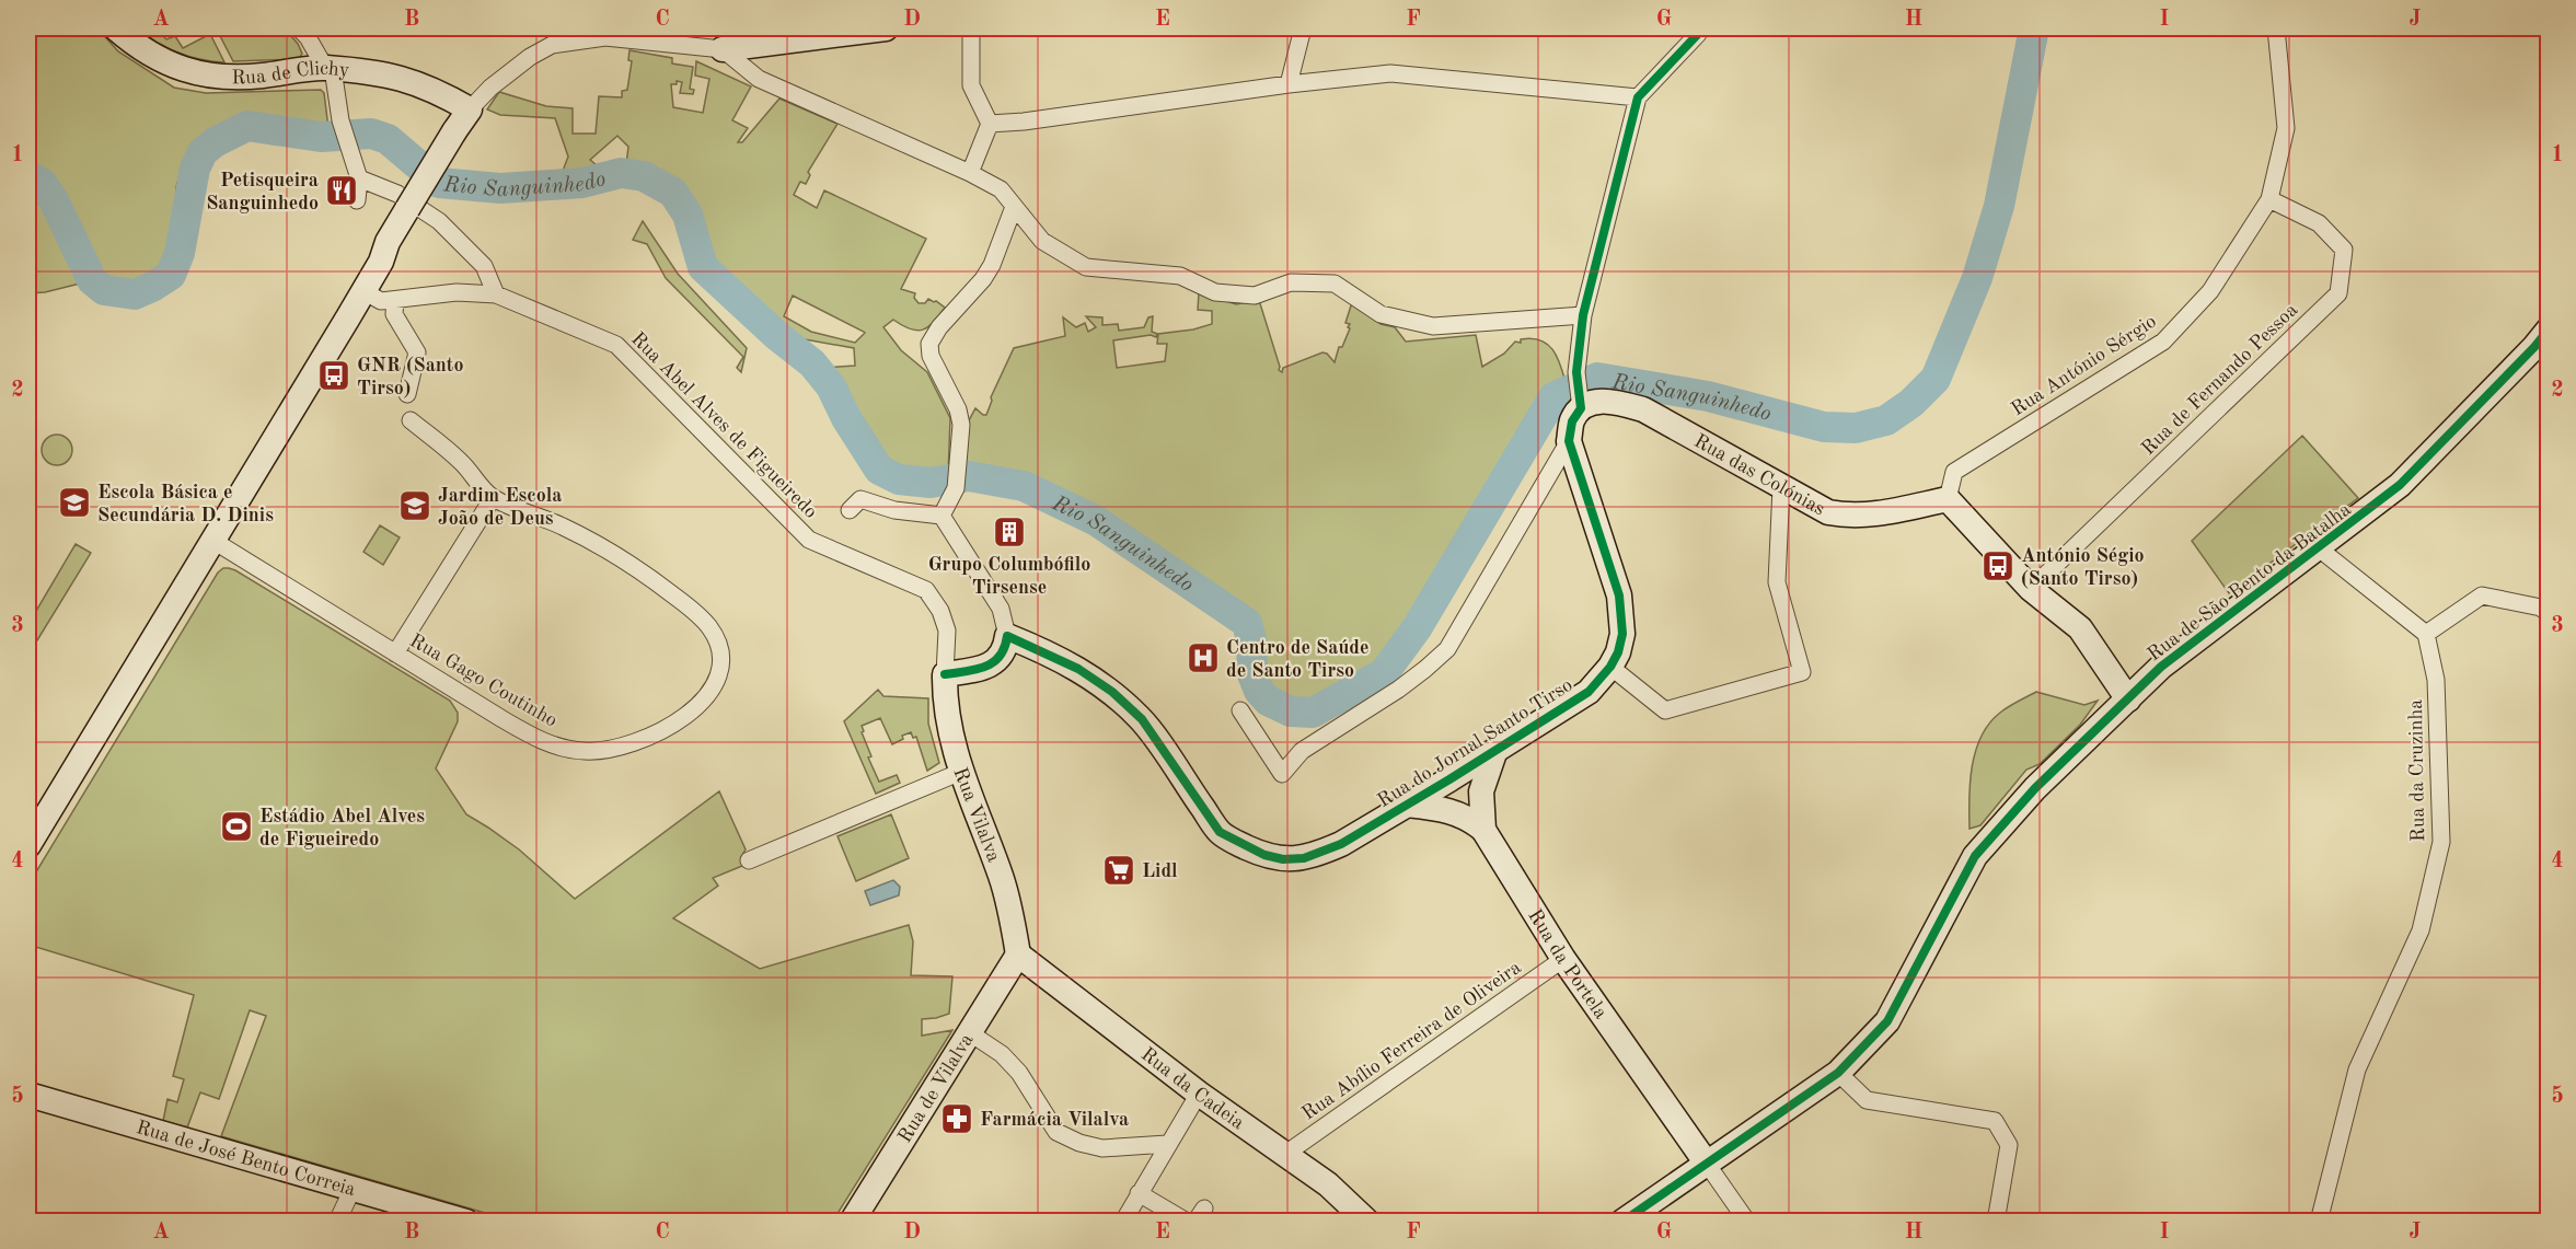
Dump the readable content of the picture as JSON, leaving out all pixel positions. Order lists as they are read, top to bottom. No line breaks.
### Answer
{"streets":{"street":["Rua de Clichy","Rua António Sérgio","Rua de Fernando Pessoa","Rua Abel Alves de Figueiredo","Rua das Colónias","Rua de São Bento da Batalha","Rua Gago Coutinho","Rua do Jornal Santo Tirso","Rua da Cruzinha","Rua Vilalva","Rua da Portela","Rua Abílio Ferreira de Oliveira","Rua da Cadeia","Rua de Vilalva","Rua de José Bento Correia"]},"crossings":[["Rua António Sérgio","Rua de Fernando Pessoa"],["Rua António Sérgio","Rua das Colónias"],["Rua Abel Alves de Figueiredo","Rua Vilalva"],["Rua de São Bento da Batalha","Rua da Portela"],["Rua do Jornal Santo Tirso","Rua da Portela"],["Rua Vilalva","Rua da Cadeia"],["Rua Vilalva","Rua de Vilalva"],["Rua da Portela","Rua Abílio Ferreira de Oliveira"],["Rua Abílio Ferreira de Oliveira","Rua da Cadeia"],["Rua da Cadeia","Rua de Vilalva"]],"water":["Rio Sanguinhedo"],"places":{"restaurant":["Petisqueira Sanguinhedo"],"bus stop":["GNR (Santo Tirso)","António Ségio (Santo Tirso)"],"school or university":["Escola Básica e Secundária D. Dinis","Jardim Escola João de Deus"],"building":["Grupo Columbófilo Tirsense"],"hospital":["Centro de Saúde de Santo Tirso"],"sports":["Estádio Abel Alves de Figueiredo"],"supermarket":["Lidl"],"pharmacy":["Farmácia Vilalva"]},"grid":{"columns":["A","B","C","D","E","F","G","H","I","J"],"rows":["1","2","3","4","5"]}}
